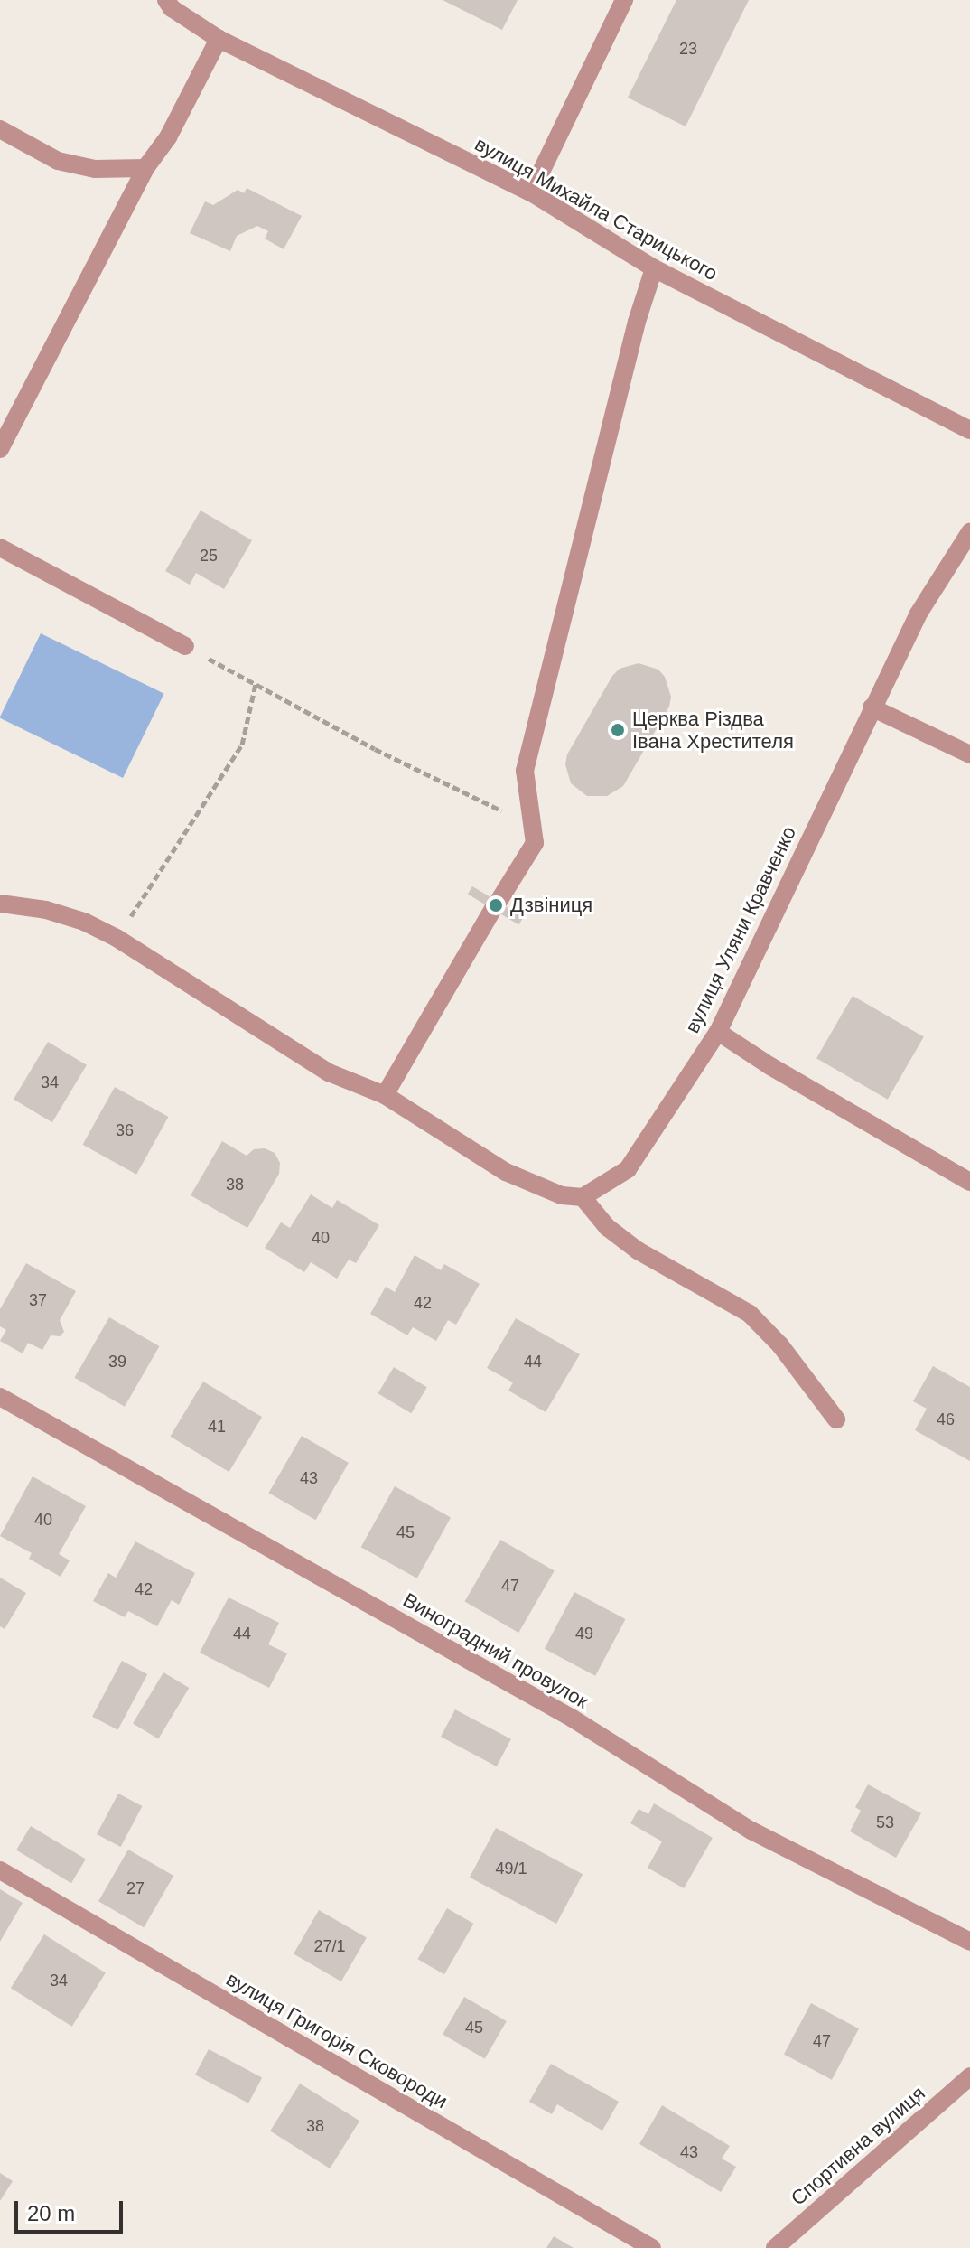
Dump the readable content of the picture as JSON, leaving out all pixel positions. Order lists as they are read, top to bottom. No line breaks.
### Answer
{"streets":{"street":["вулиця Михайла Старицького","вулиця Уляни Кравченко","Виноградний провулок","вулиця Григорія Сковороди","Спортивна вулиця"]},"places":["Церква Різдва Івана Хрестителя","Дзвіниця"],"house_numbers":["23","25","34","36","38","40","37","42","39","44","46","41","43","40","45","47","42","44","49","53","49/1","27","27/1","34","45","47","38","43"],"scale_bar":"20 m"}
